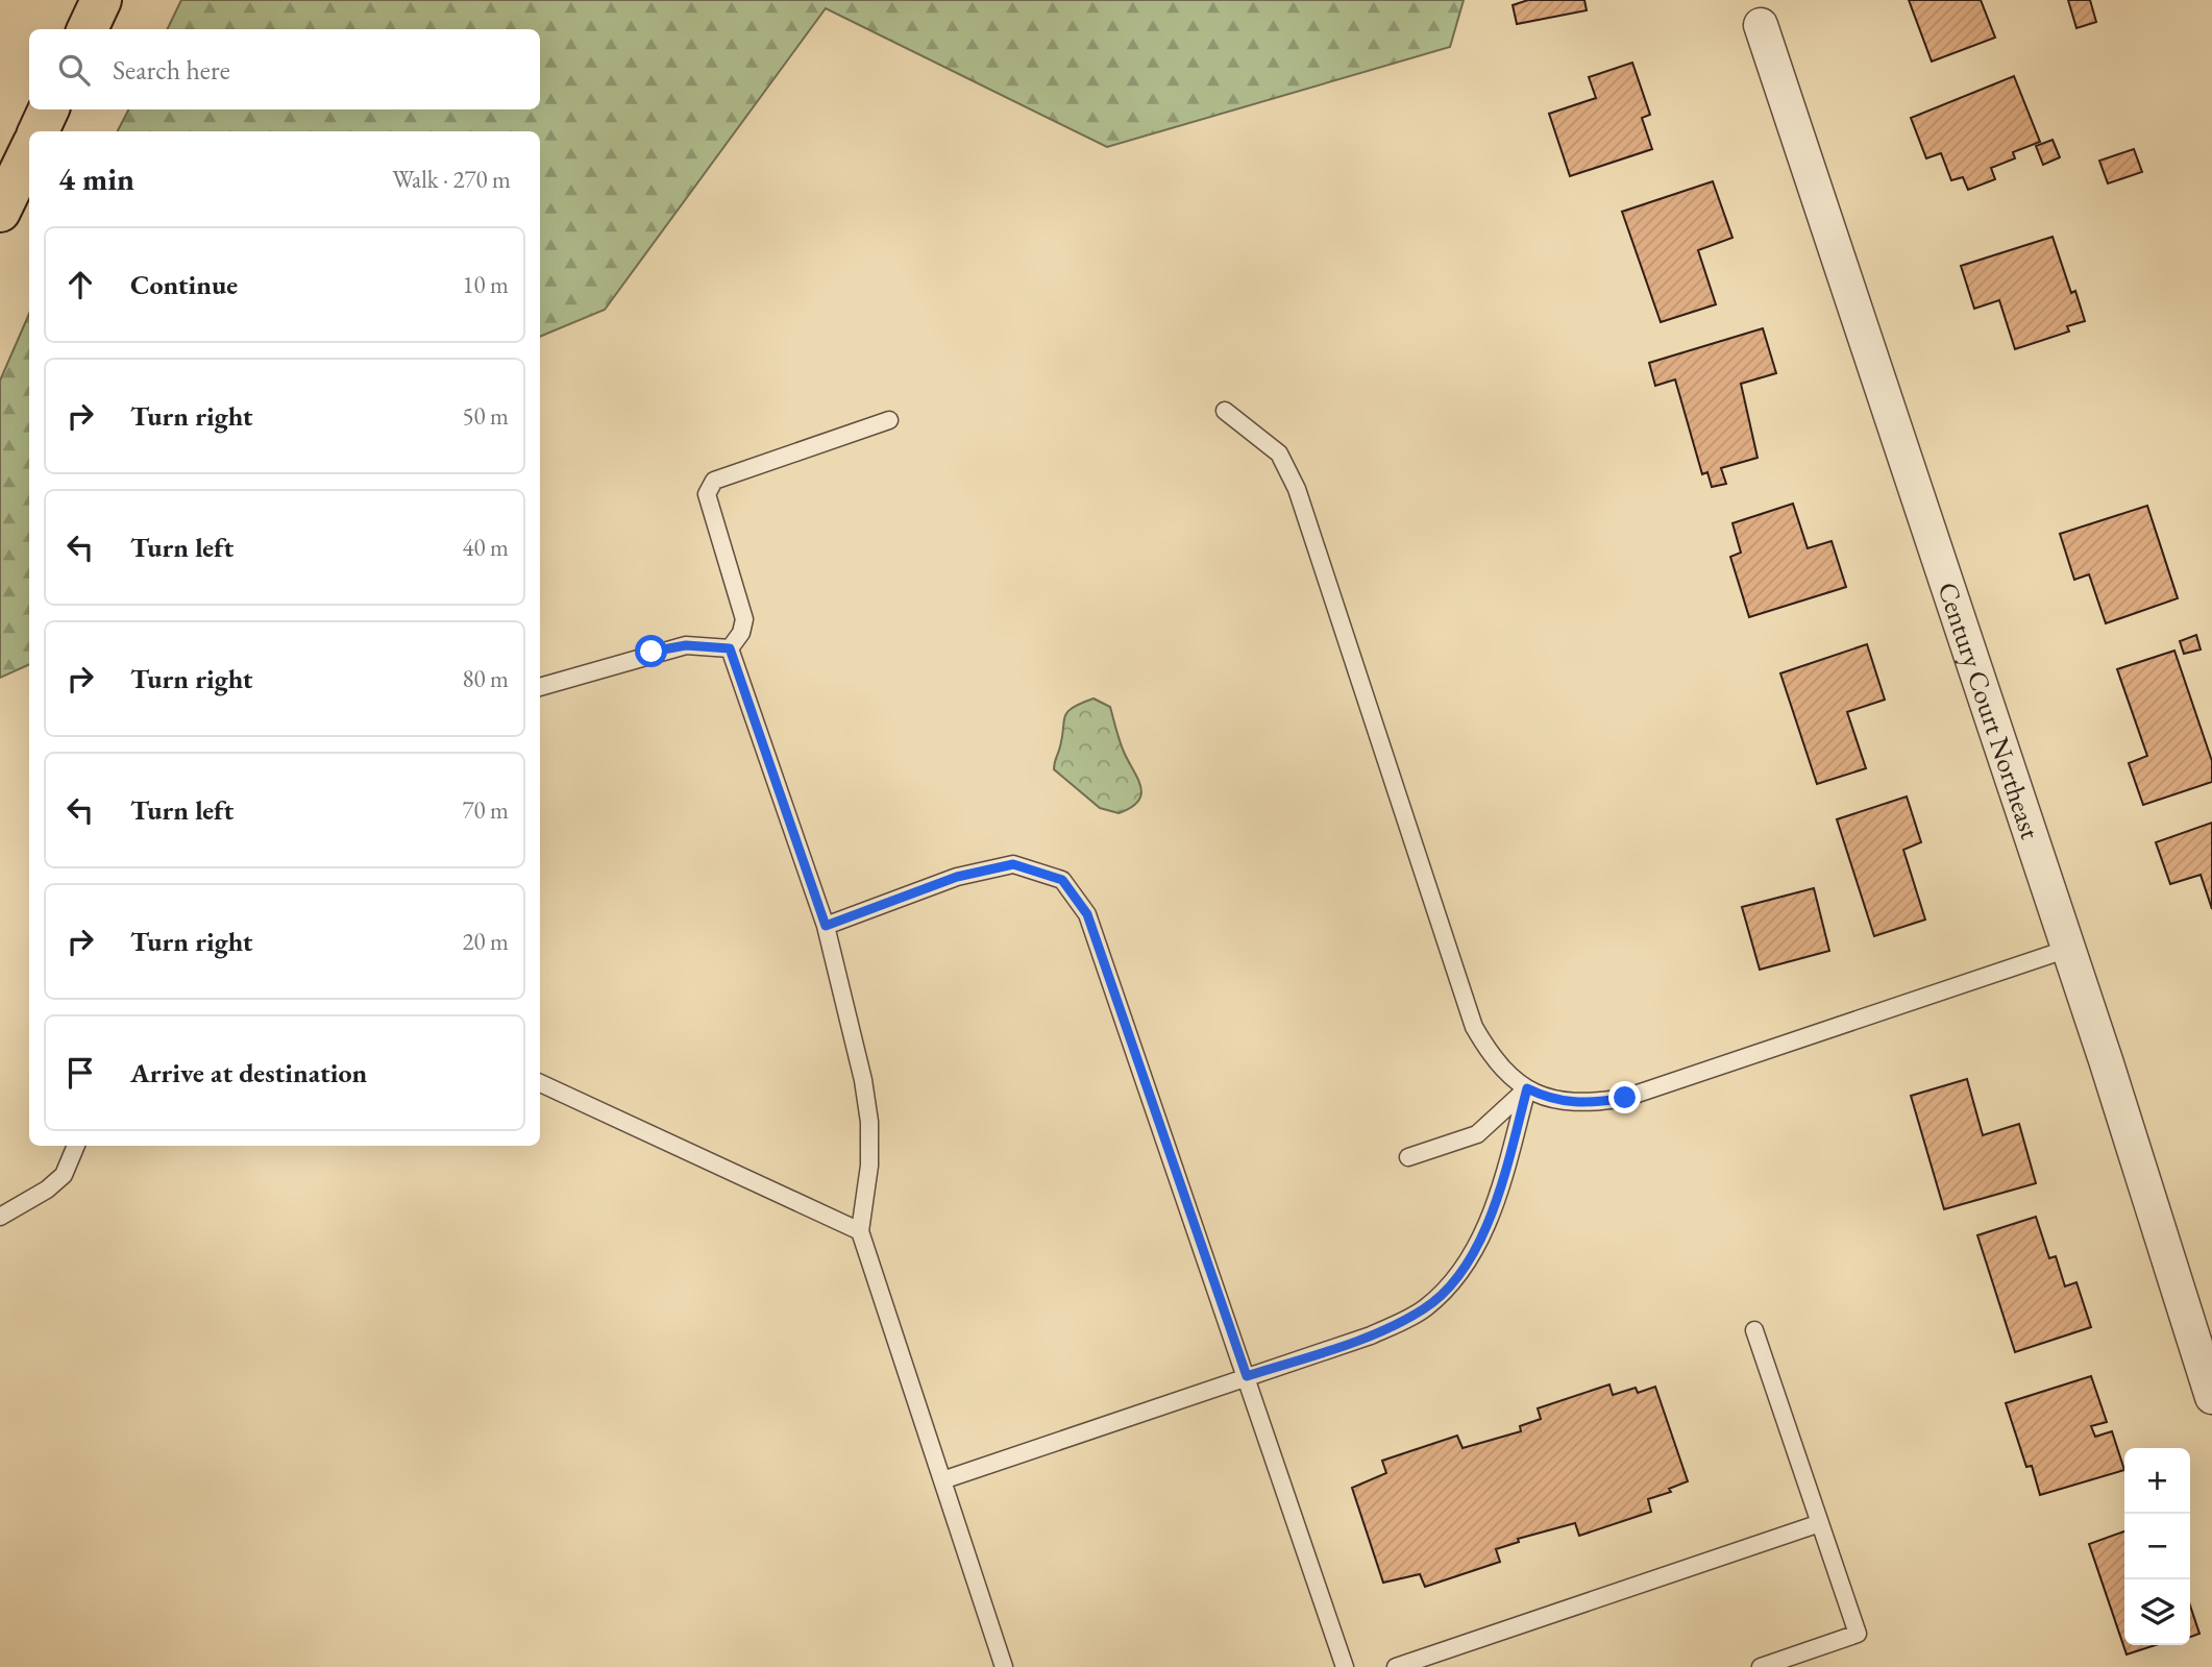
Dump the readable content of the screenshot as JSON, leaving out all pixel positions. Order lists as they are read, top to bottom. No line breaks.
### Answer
{"streets":{"street":["Century Court Northeast"]},"page":{"search":"Search here","heading":["4 min","Walk · 270 m"],"list":[["Continue","10 m"],["Turn right","50 m"],["Turn left","40 m"],["Turn right","80 m"],["Turn left","70 m"],["Turn right","20 m"],"Arrive at destination"],"map_buttons":["+","−"]}}
